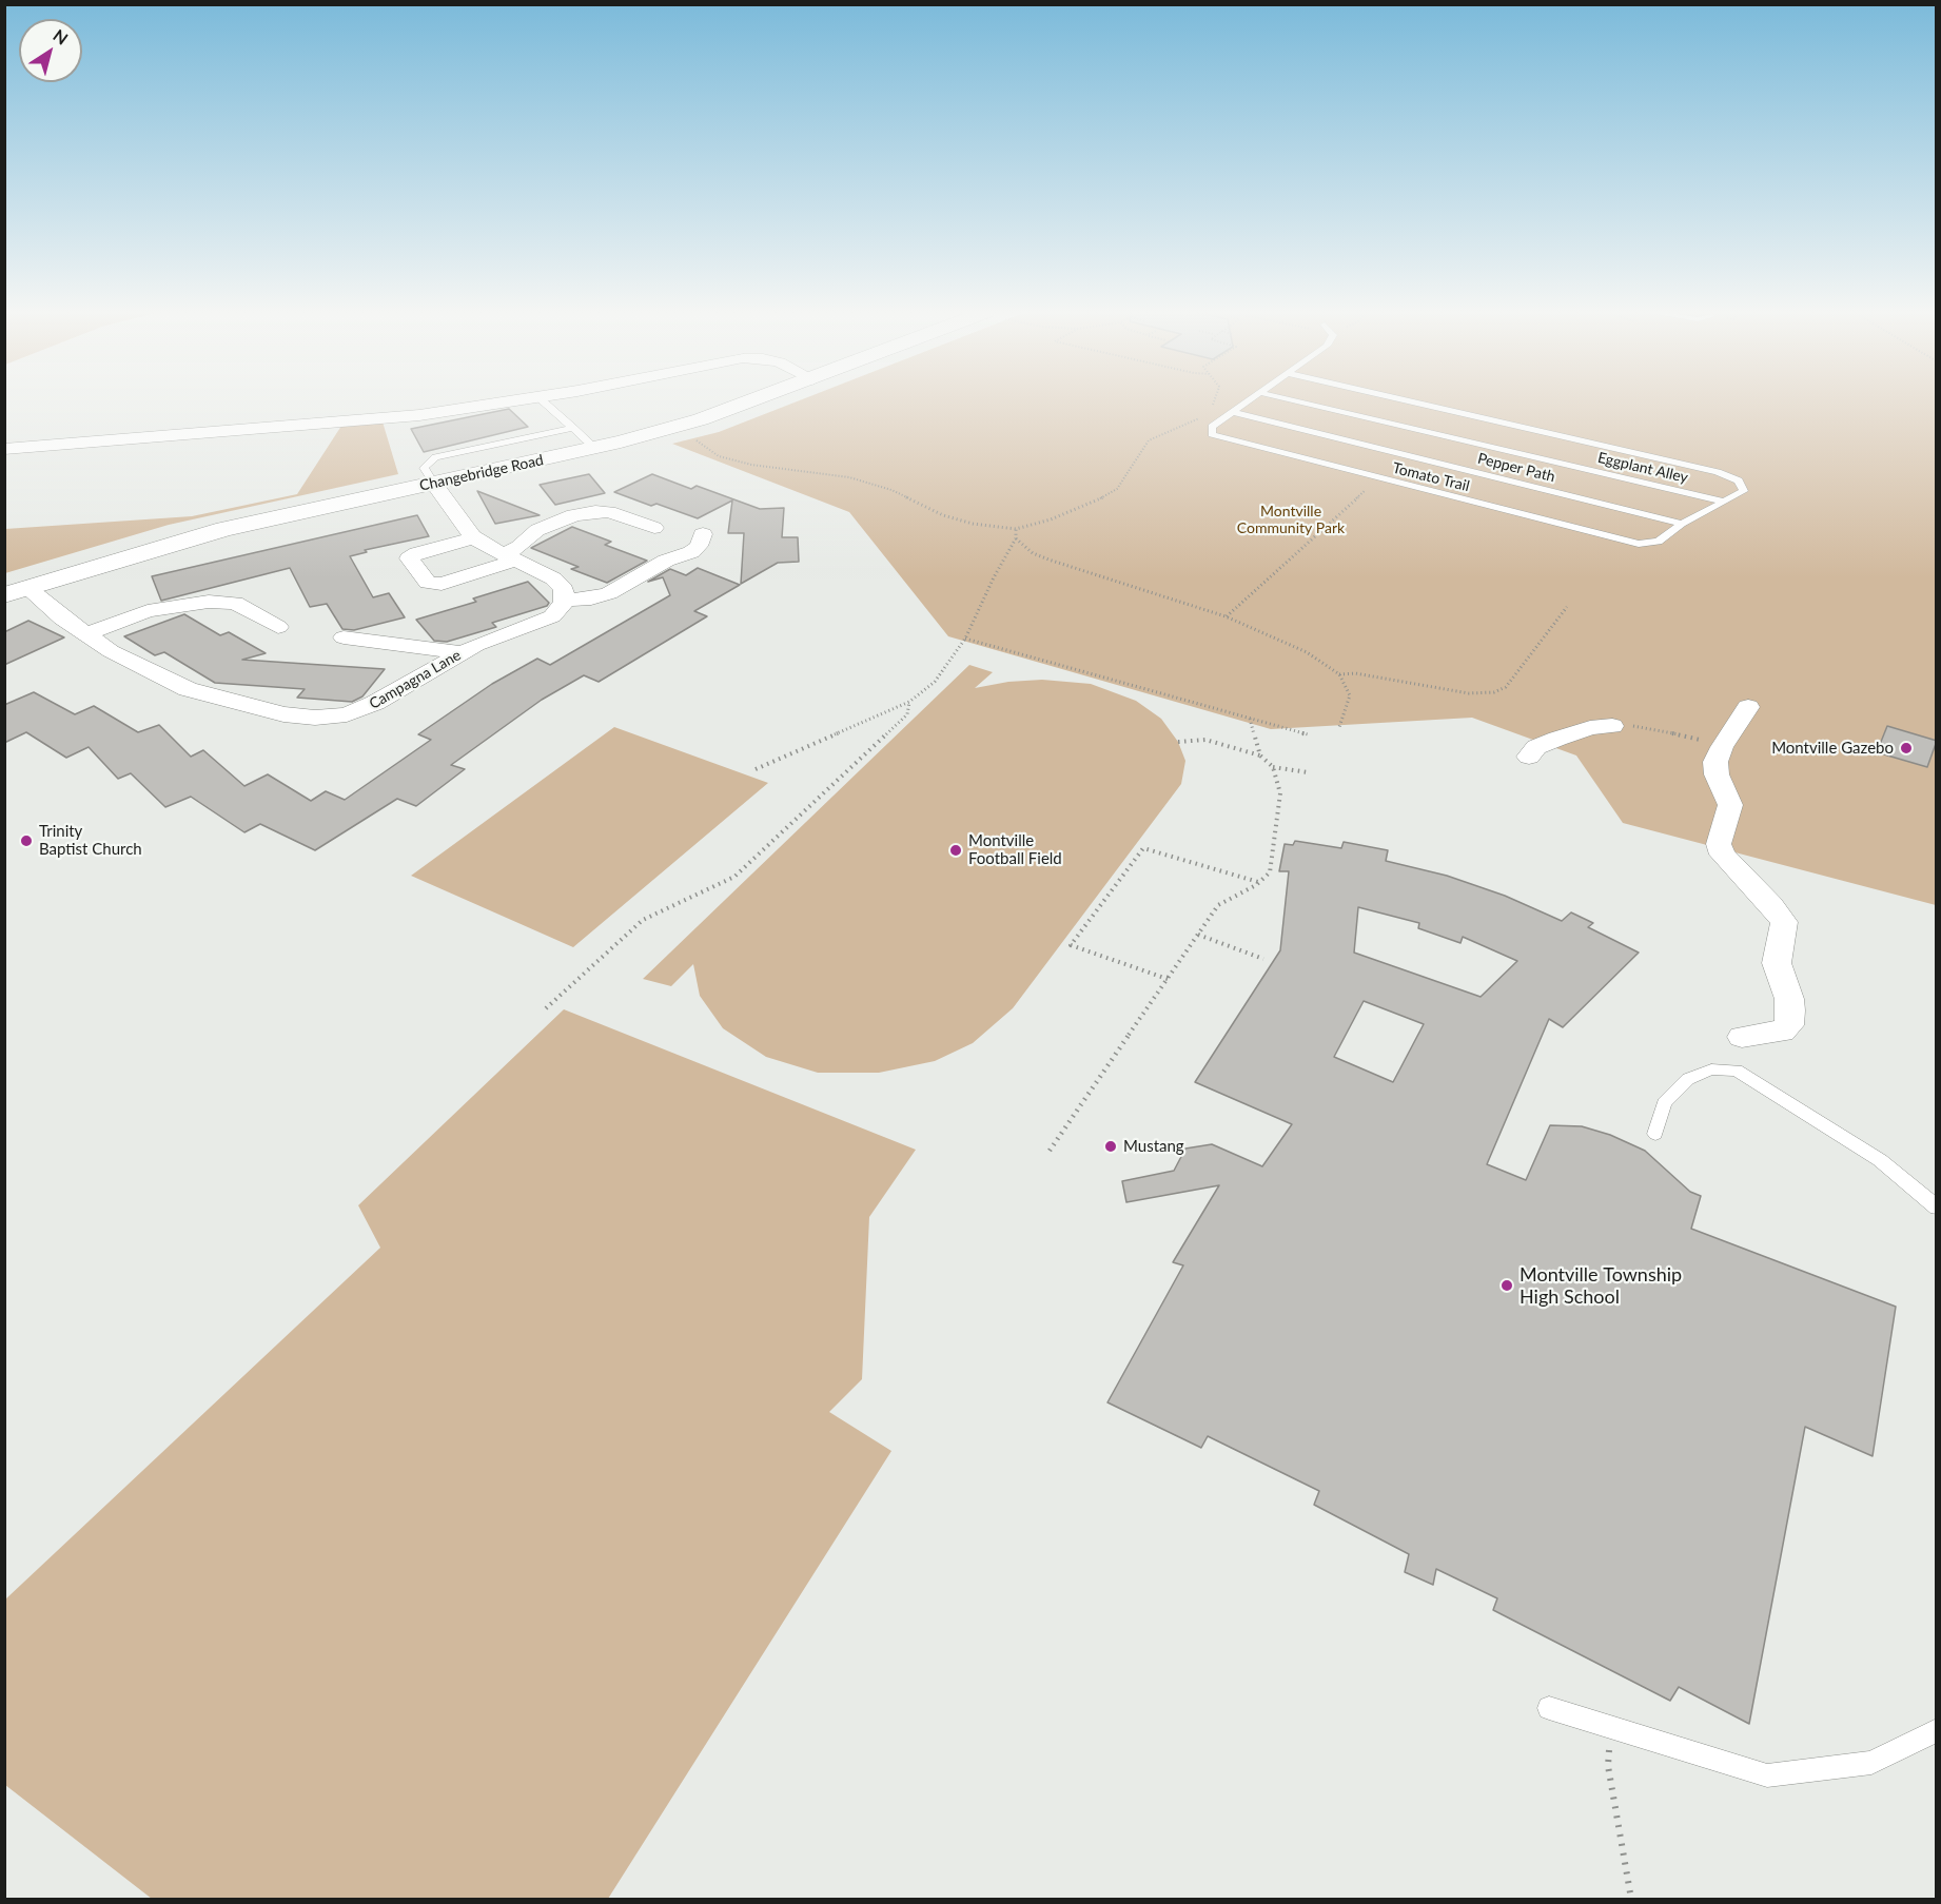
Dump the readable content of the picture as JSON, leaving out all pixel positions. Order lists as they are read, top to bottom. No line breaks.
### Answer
{"streets":{"main road":["Changebridge Road"],"street":["Campagna Lane"],"lane":["Pepper Path","Eggplant Alley","Tomato Trail"]},"crossings":[["Pepper Path","Tomato Trail"],["Changebridge Road","Campagna Lane"]],"parks":["Montville Community Park"],"places":["Montville Gazebo","Trinity Baptist Church","Montville Football Field","Mustang","Montville Township High School"],"north":"top right"}
